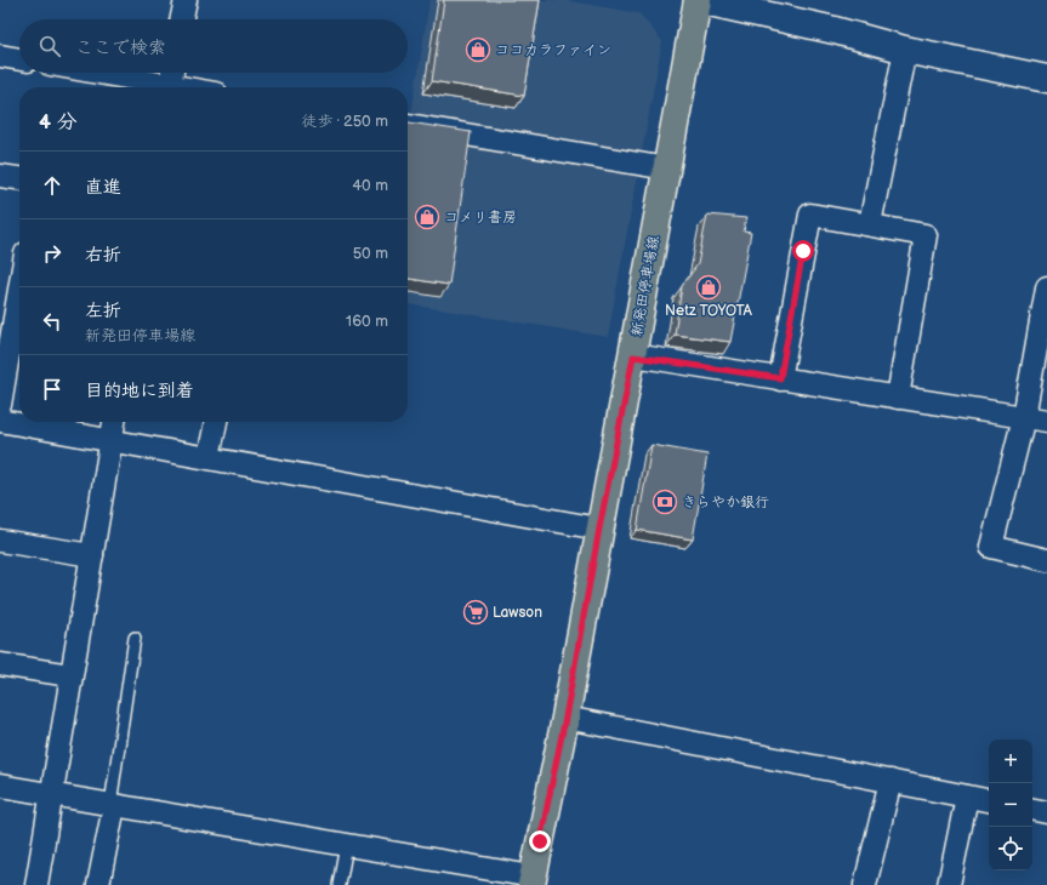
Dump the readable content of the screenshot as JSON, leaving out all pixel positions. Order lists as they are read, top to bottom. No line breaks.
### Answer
{"streets":{"main road":["新発田停車場線"]},"places":{"shop":["ココカラファイン","コメリ書房","Netz TOYOTA"],"bank":["きらやか銀行"],"supermarket":["Lawson"]},"page":{"search":"ここで検索","heading":["4 分","徒歩 · 250 m"],"list":[["直進","40 m"],["右折","50 m"],["左折","新発田停車場線","160 m"],"目的地に到着"],"map_buttons":["+","−"]}}
